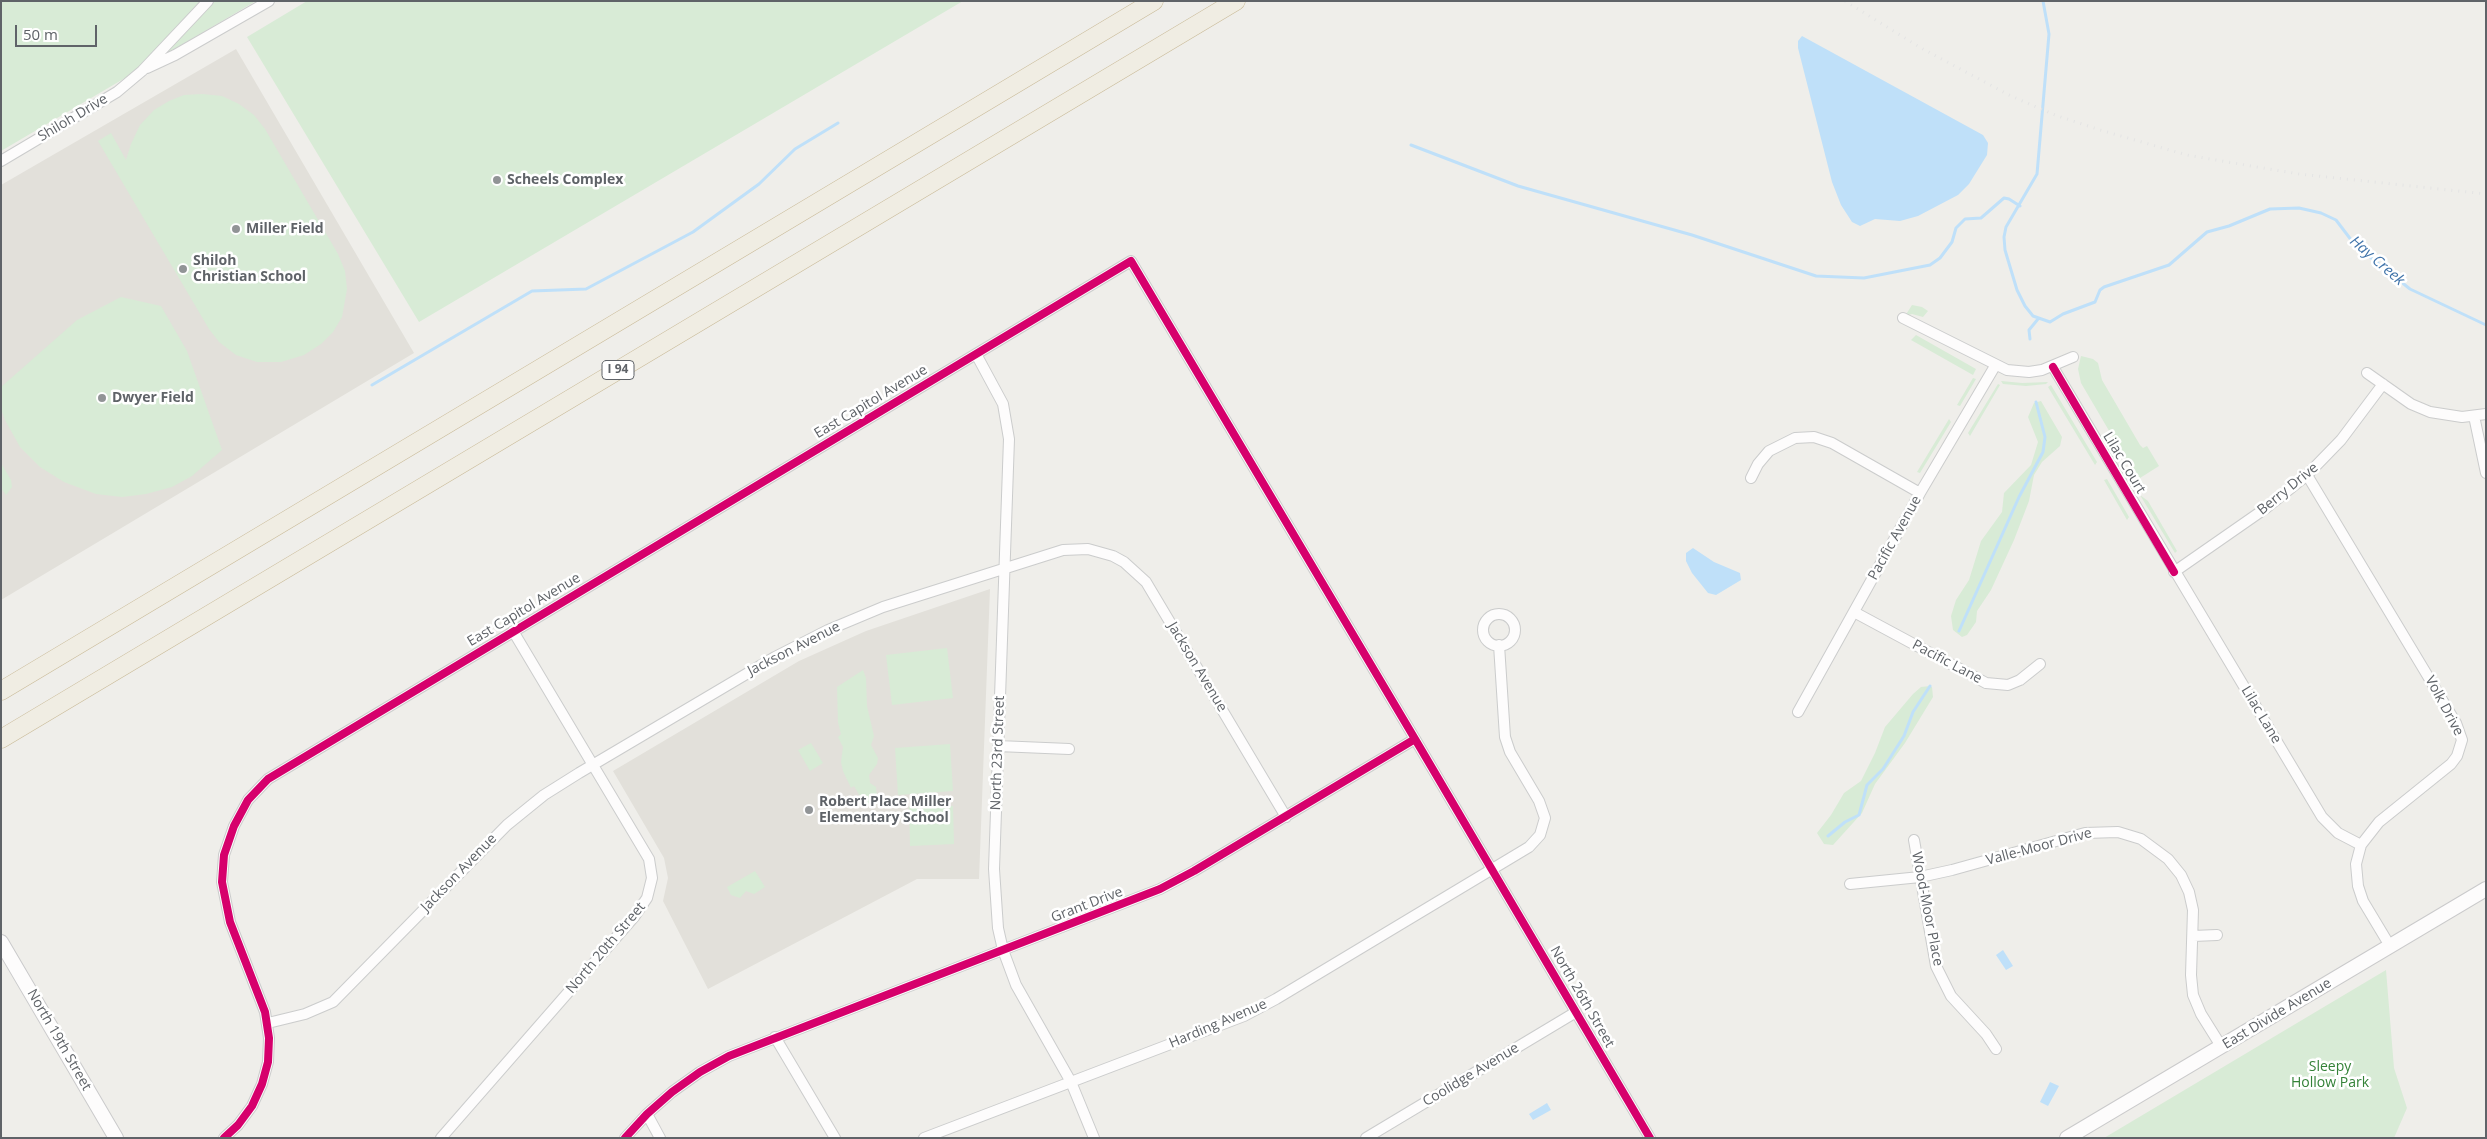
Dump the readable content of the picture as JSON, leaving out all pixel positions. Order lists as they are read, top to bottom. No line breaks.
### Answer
{"streets":{"highway":["I 94"],"street":["Shiloh Drive","East Capitol Avenue","Lilac Court","Berry Drive","Pacific Avenue","Jackson Avenue","Pacific Lane","Volk Drive","Lilac Lane","North 23rd Street","Valle-Moor Drive","Grant Drive","Wood-Moor Place","North 20th Street","North 26th Street","East Divide Avenue","Harding Avenue","North 19th Street","Coolidge Avenue"]},"crossings":[["East Capitol Avenue","Jackson Avenue"],["East Capitol Avenue","North 23rd Street"],["East Capitol Avenue","Grant Drive"],["East Capitol Avenue","North 20th Street"],["Lilac Court","Berry Drive"],["Lilac Court","Lilac Lane"],["Berry Drive","Volk Drive"],["Berry Drive","Lilac Lane"],["Pacific Avenue","Pacific Lane"],["Jackson Avenue","North 23rd Street"],["Jackson Avenue","Grant Drive"],["Jackson Avenue","North 20th Street"],["Volk Drive","Lilac Lane"],["Volk Drive","East Divide Avenue"],["North 23rd Street","Grant Drive"],["North 23rd Street","Harding Avenue"],["Valle-Moor Drive","Wood-Moor Place"],["Valle-Moor Drive","East Divide Avenue"],["North 26th Street","Harding Avenue"],["North 26th Street","Coolidge Avenue"]],"water":["Hay Creek"],"parks":["Sleepy Hollow Park"],"places":["Scheels Complex","Miller Field","Shiloh Christian School","Dwyer Field","Robert Place Miller Elementary School"],"scale_bar":"50 m"}
